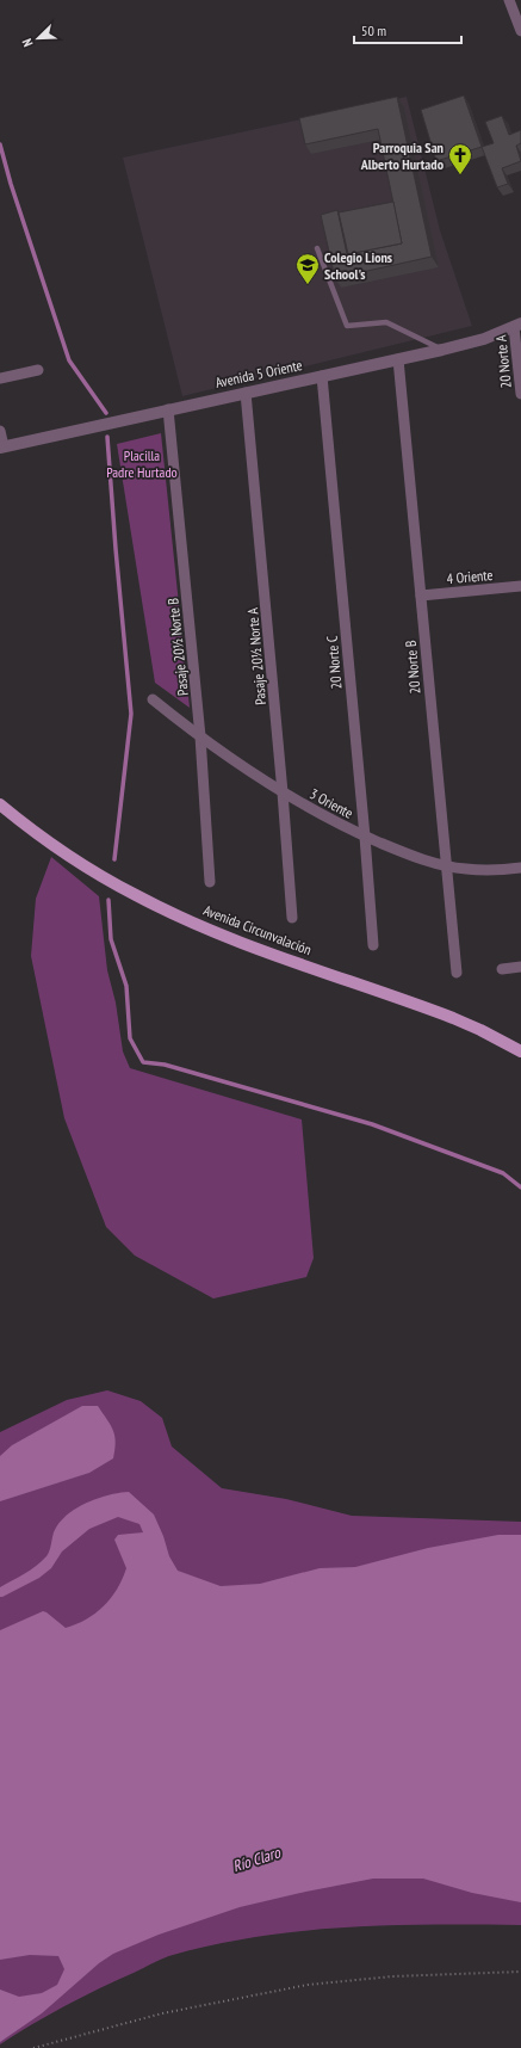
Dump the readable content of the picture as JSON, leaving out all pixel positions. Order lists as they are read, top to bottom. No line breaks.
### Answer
{"streets":{"main road":["Avenida Circunvalación"],"street":["20 Norte A","Avenida 5 Oriente","4 Oriente","Pasaje 20½ Norte B","Pasaje 20½ Norte A","20 Norte C","20 Norte B","3 Oriente"]},"crossings":[["20 Norte A","Avenida 5 Oriente"],["Avenida 5 Oriente","Pasaje 20½ Norte B"],["Avenida 5 Oriente","Pasaje 20½ Norte A"],["Avenida 5 Oriente","20 Norte C"],["Avenida 5 Oriente","20 Norte B"],["4 Oriente","20 Norte B"],["Pasaje 20½ Norte B","3 Oriente"],["Pasaje 20½ Norte A","3 Oriente"],["20 Norte C","3 Oriente"],["20 Norte B","3 Oriente"]],"water":["Río Claro"],"parks":["Placilla Padre Hurtado"],"places":{"church":["Parroquia San Alberto Hurtado"],"school or university":["Colegio Lions School's"]},"scale_bar":"50 m","north":"bottom left"}
